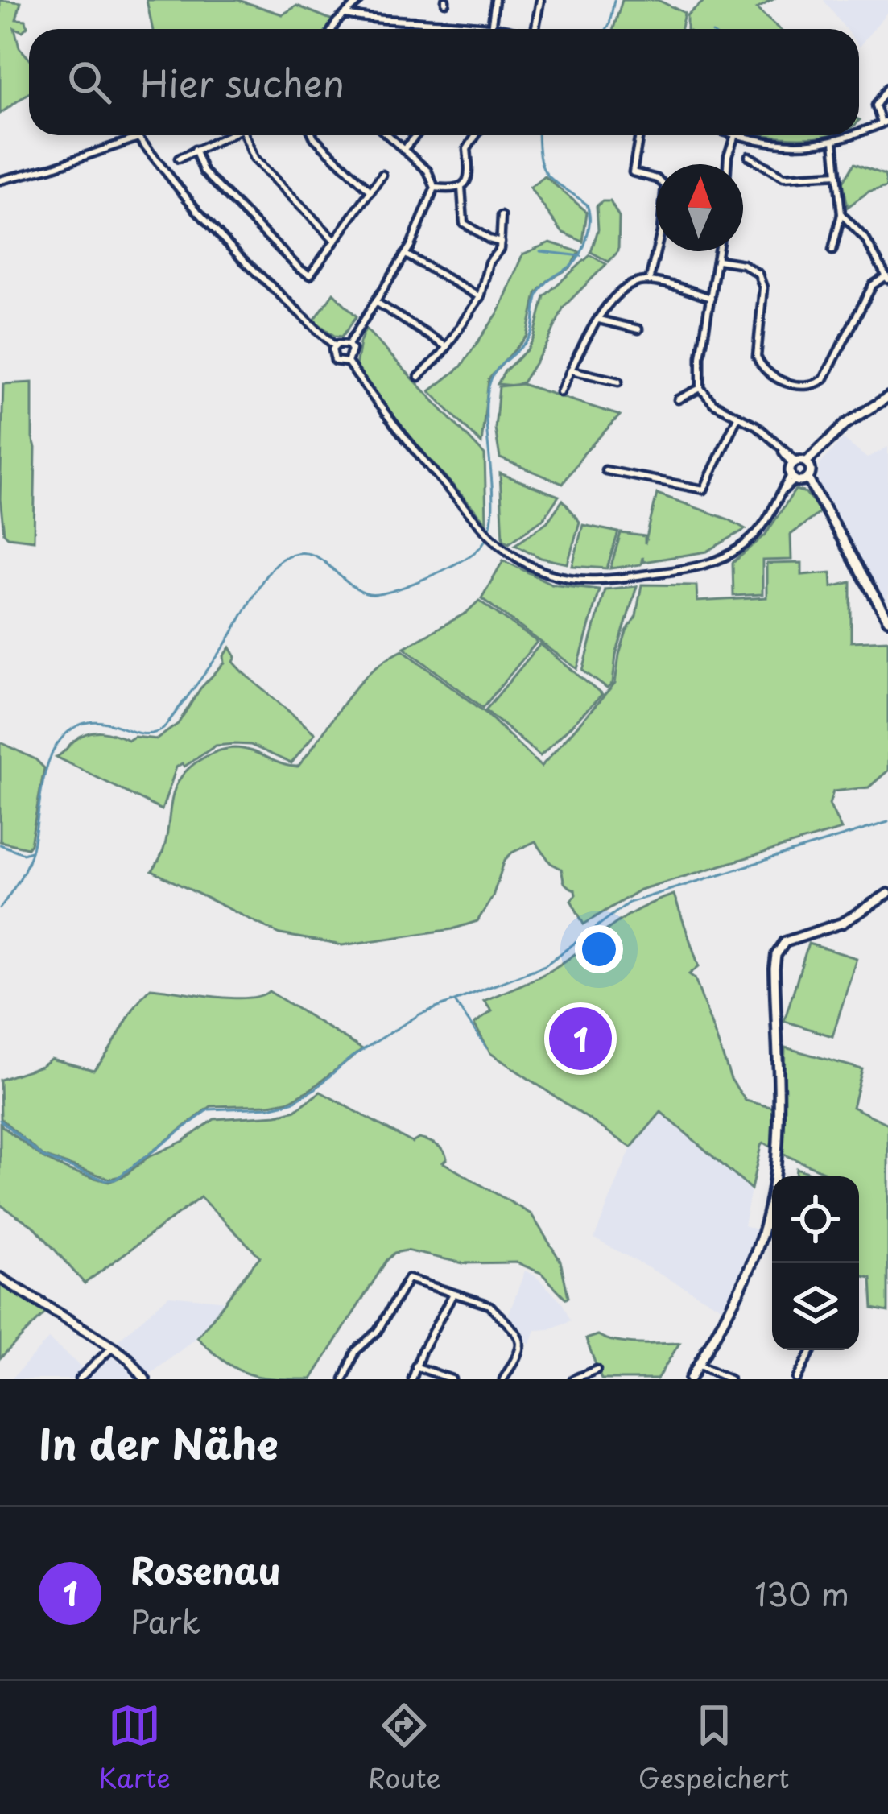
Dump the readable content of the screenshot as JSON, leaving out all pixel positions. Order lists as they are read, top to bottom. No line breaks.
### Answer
{"north":"top","page":{"search":"Hier suchen","pins":"1","heading":"In der Nähe","list":[{"mark":"1","name":"Rosenau","note":"Park","value":"130 m"}],"nav":["Karte","Route","Gespeichert"]}}
